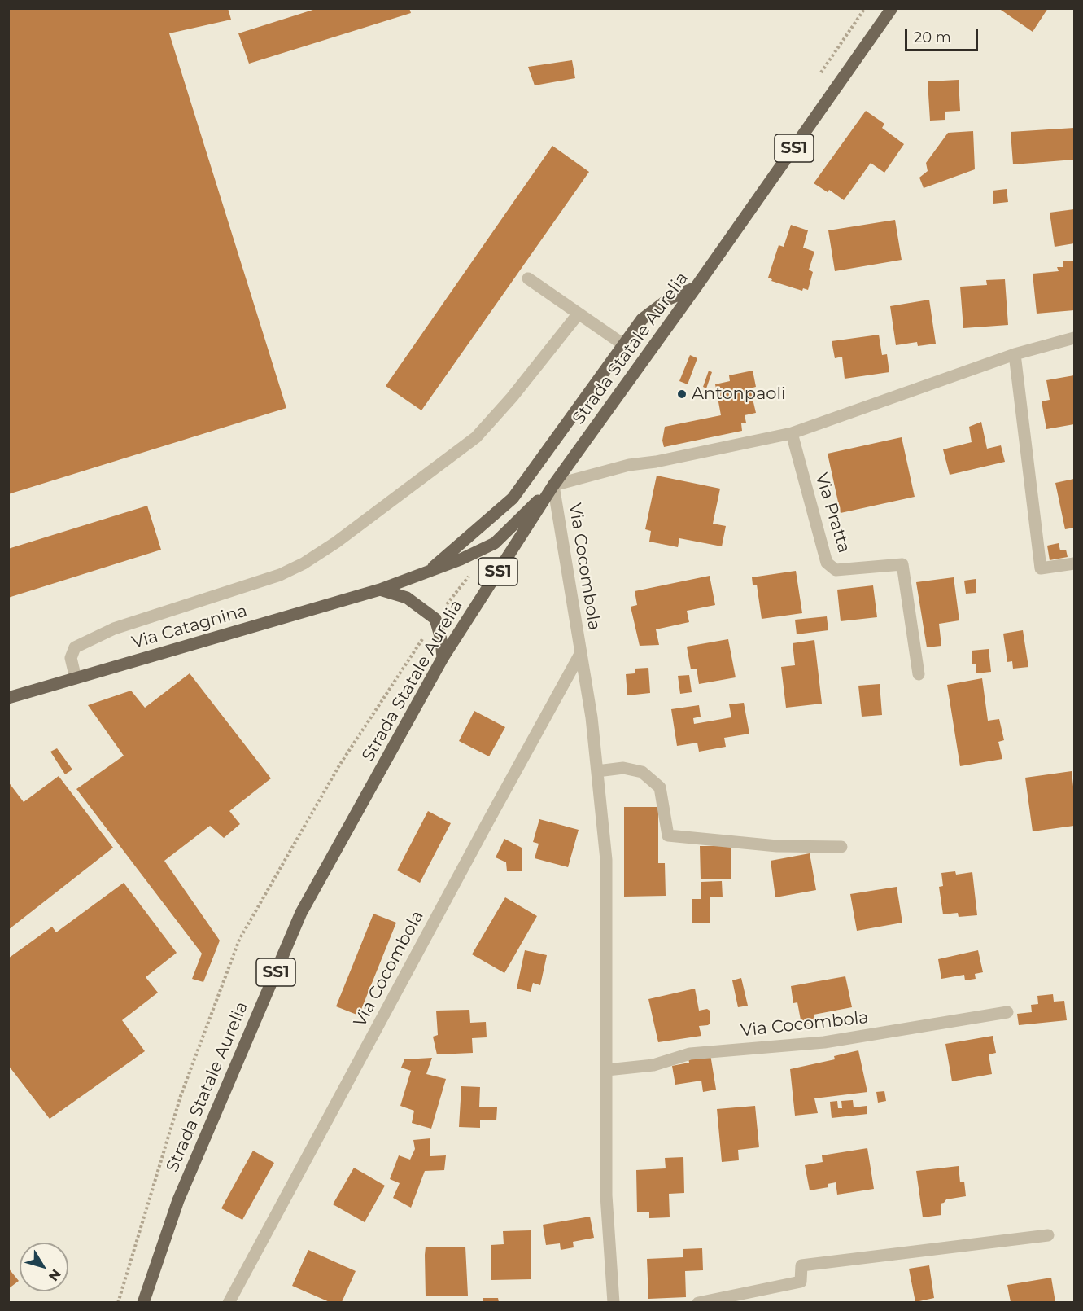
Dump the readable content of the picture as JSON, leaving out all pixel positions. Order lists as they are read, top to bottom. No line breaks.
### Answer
{"streets":{"main road":["SS1","Strada Statale Aurelia","Via Catagnina"],"street":["Via Pratta","Via Cocombola"]},"crossings":[["Strada Statale Aurelia","Via Cocombola"],["Strada Statale Aurelia","Via Catagnina"],["Via Cocombola","Via Catagnina"]],"places":["Antonpaoli"],"scale_bar":"20 m","north":"bottom right"}
